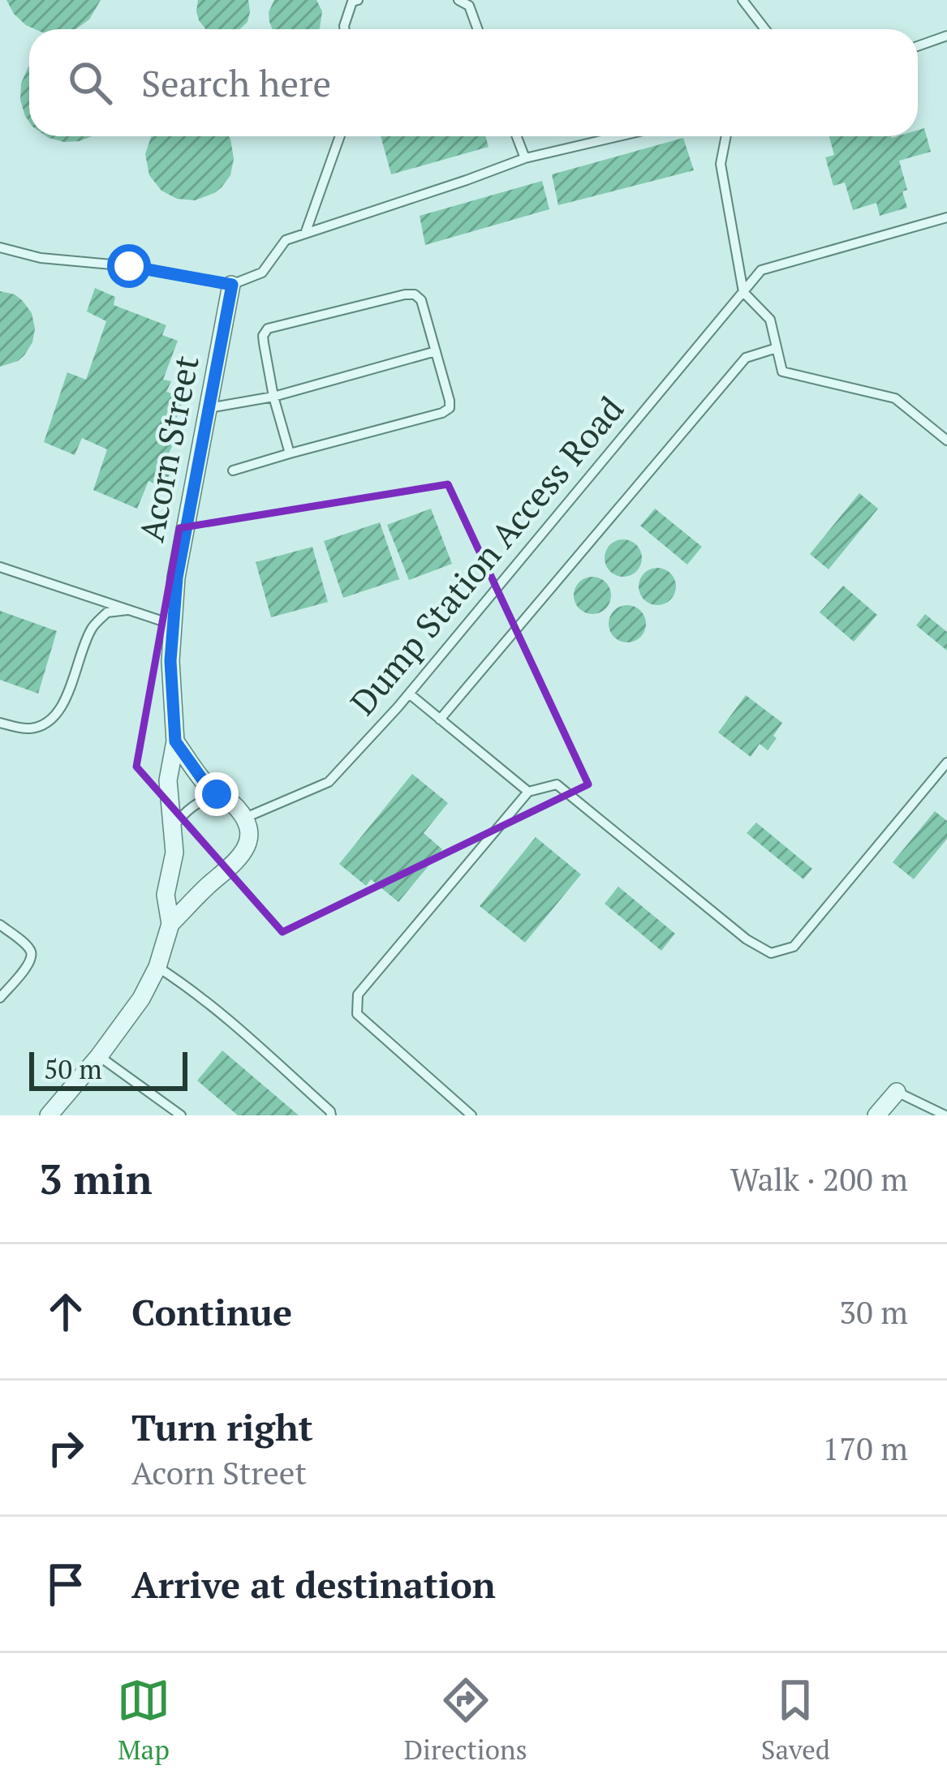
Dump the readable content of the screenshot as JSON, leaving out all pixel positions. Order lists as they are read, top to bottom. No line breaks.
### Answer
{"streets":{"street":["Acorn Street"],"lane":["Dump Station Access Road"]},"scale_bar":"50 m","page":{"search":"Search here","scale":"50 m","heading":["3 min","Walk · 200 m"],"list":[["Continue","30 m"],["Turn right","Acorn Street","170 m"],"Arrive at destination"],"nav":["Map","Directions","Saved"]}}
